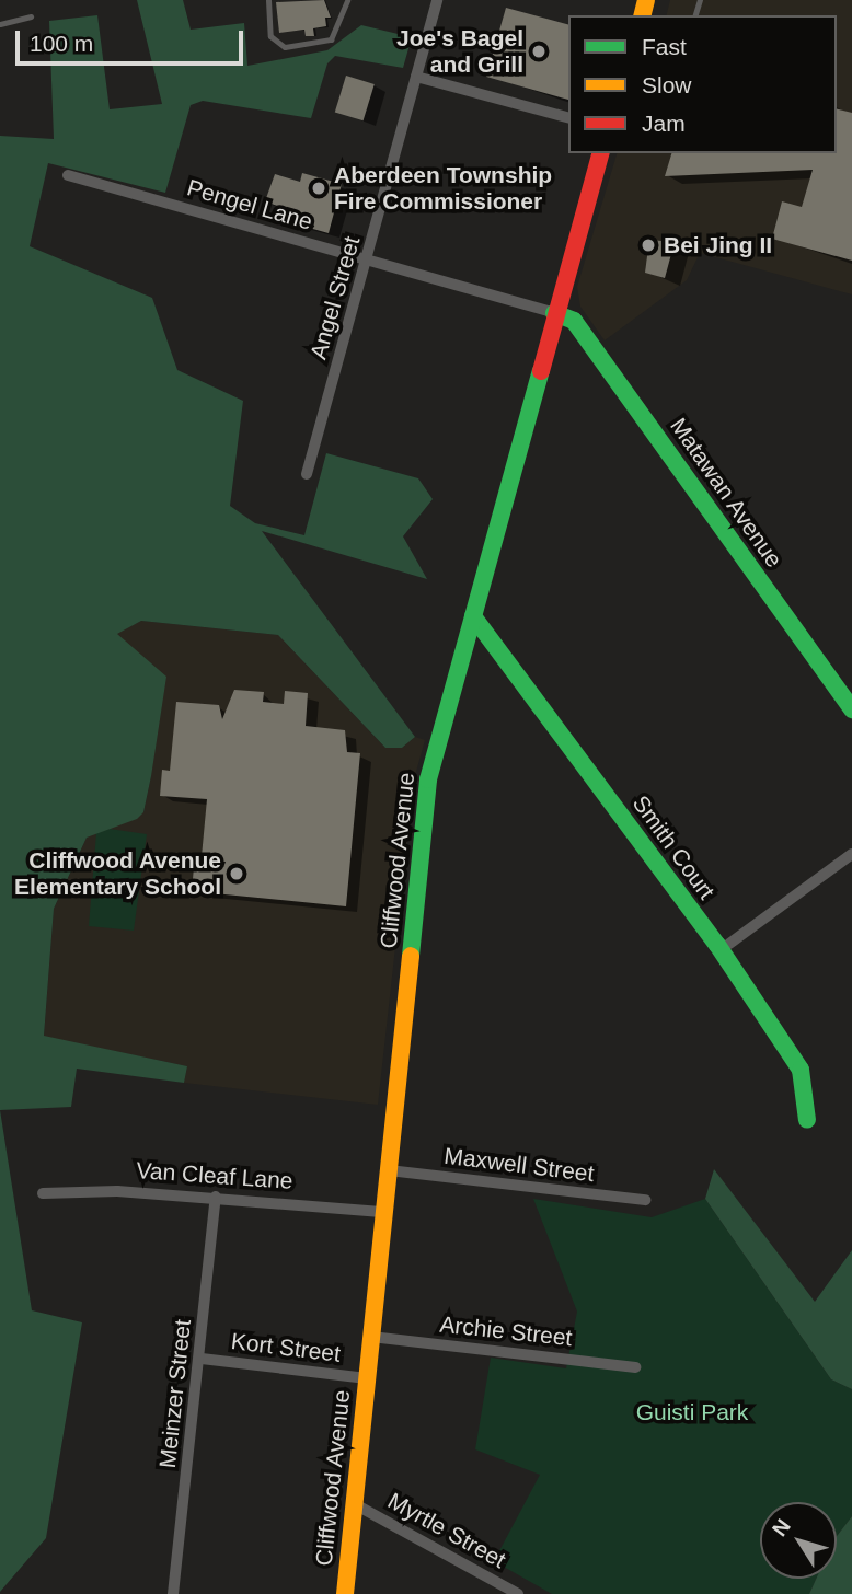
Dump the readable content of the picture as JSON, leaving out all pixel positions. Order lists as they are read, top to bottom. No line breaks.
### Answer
{"streets":{"main road":["Matawan Avenue","Smith Court","Cliffwood Avenue"],"street":["Pengel Lane","Angel Street","Maxwell Street","Van Cleaf Lane","Archie Street","Kort Street","Meinzer Street","Myrtle Street"]},"crossings":[["Pengel Lane","Angel Street"],["Pengel Lane","Matawan Avenue"],["Pengel Lane","Cliffwood Avenue"],["Matawan Avenue","Cliffwood Avenue"],["Smith Court","Cliffwood Avenue"],["Cliffwood Avenue","Maxwell Street"],["Cliffwood Avenue","Van Cleaf Lane"],["Cliffwood Avenue","Archie Street"],["Cliffwood Avenue","Kort Street"],["Cliffwood Avenue","Myrtle Street"],["Van Cleaf Lane","Meinzer Street"],["Kort Street","Meinzer Street"]],"parks":["Guisti Park"],"places":["Joe's Bagel and Grill","Aberdeen Township Fire Commissioner","Bei Jing II","Cliffwood Avenue Elementary School"],"legend":["Fast","Slow","Jam"],"scale_bar":"100 m","north":"top left"}
